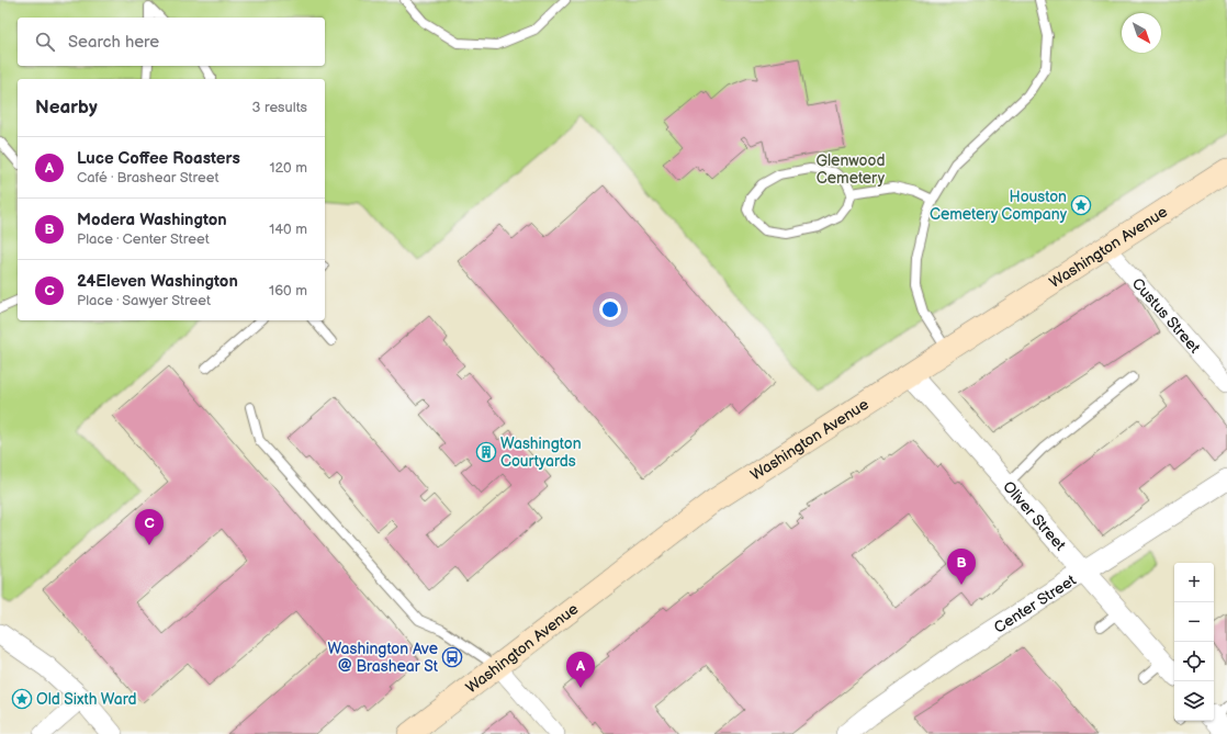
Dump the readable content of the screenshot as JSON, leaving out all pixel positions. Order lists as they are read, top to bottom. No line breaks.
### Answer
{"streets":{"main road":["Washington Avenue"],"street":["Custus Street","Oliver Street","Center Street"]},"crossings":[["Washington Avenue","Custus Street"],["Washington Avenue","Oliver Street"],["Oliver Street","Center Street"]],"parks":["Glenwood Cemetery"],"places":{"place":["Houston Cemetery Company","Old Sixth Ward"],"building":["Washington Courtyards"],"bus stop":["Washington Ave @ Brashear St"]},"north":"bottom right","page":{"search":"Search here","heading":["Nearby","3 results"],"list":[{"mark":"A","name":"Luce Coffee Roasters","note":"Café · Brashear Street","value":"120 m"},{"mark":"B","name":"Modera Washington","note":"Place · Center Street","value":"140 m"},{"mark":"C","name":"24Eleven Washington","note":"Place · Sawyer Street","value":"160 m"}],"pins":["C","B","A"],"map_buttons":["+","−"]}}
